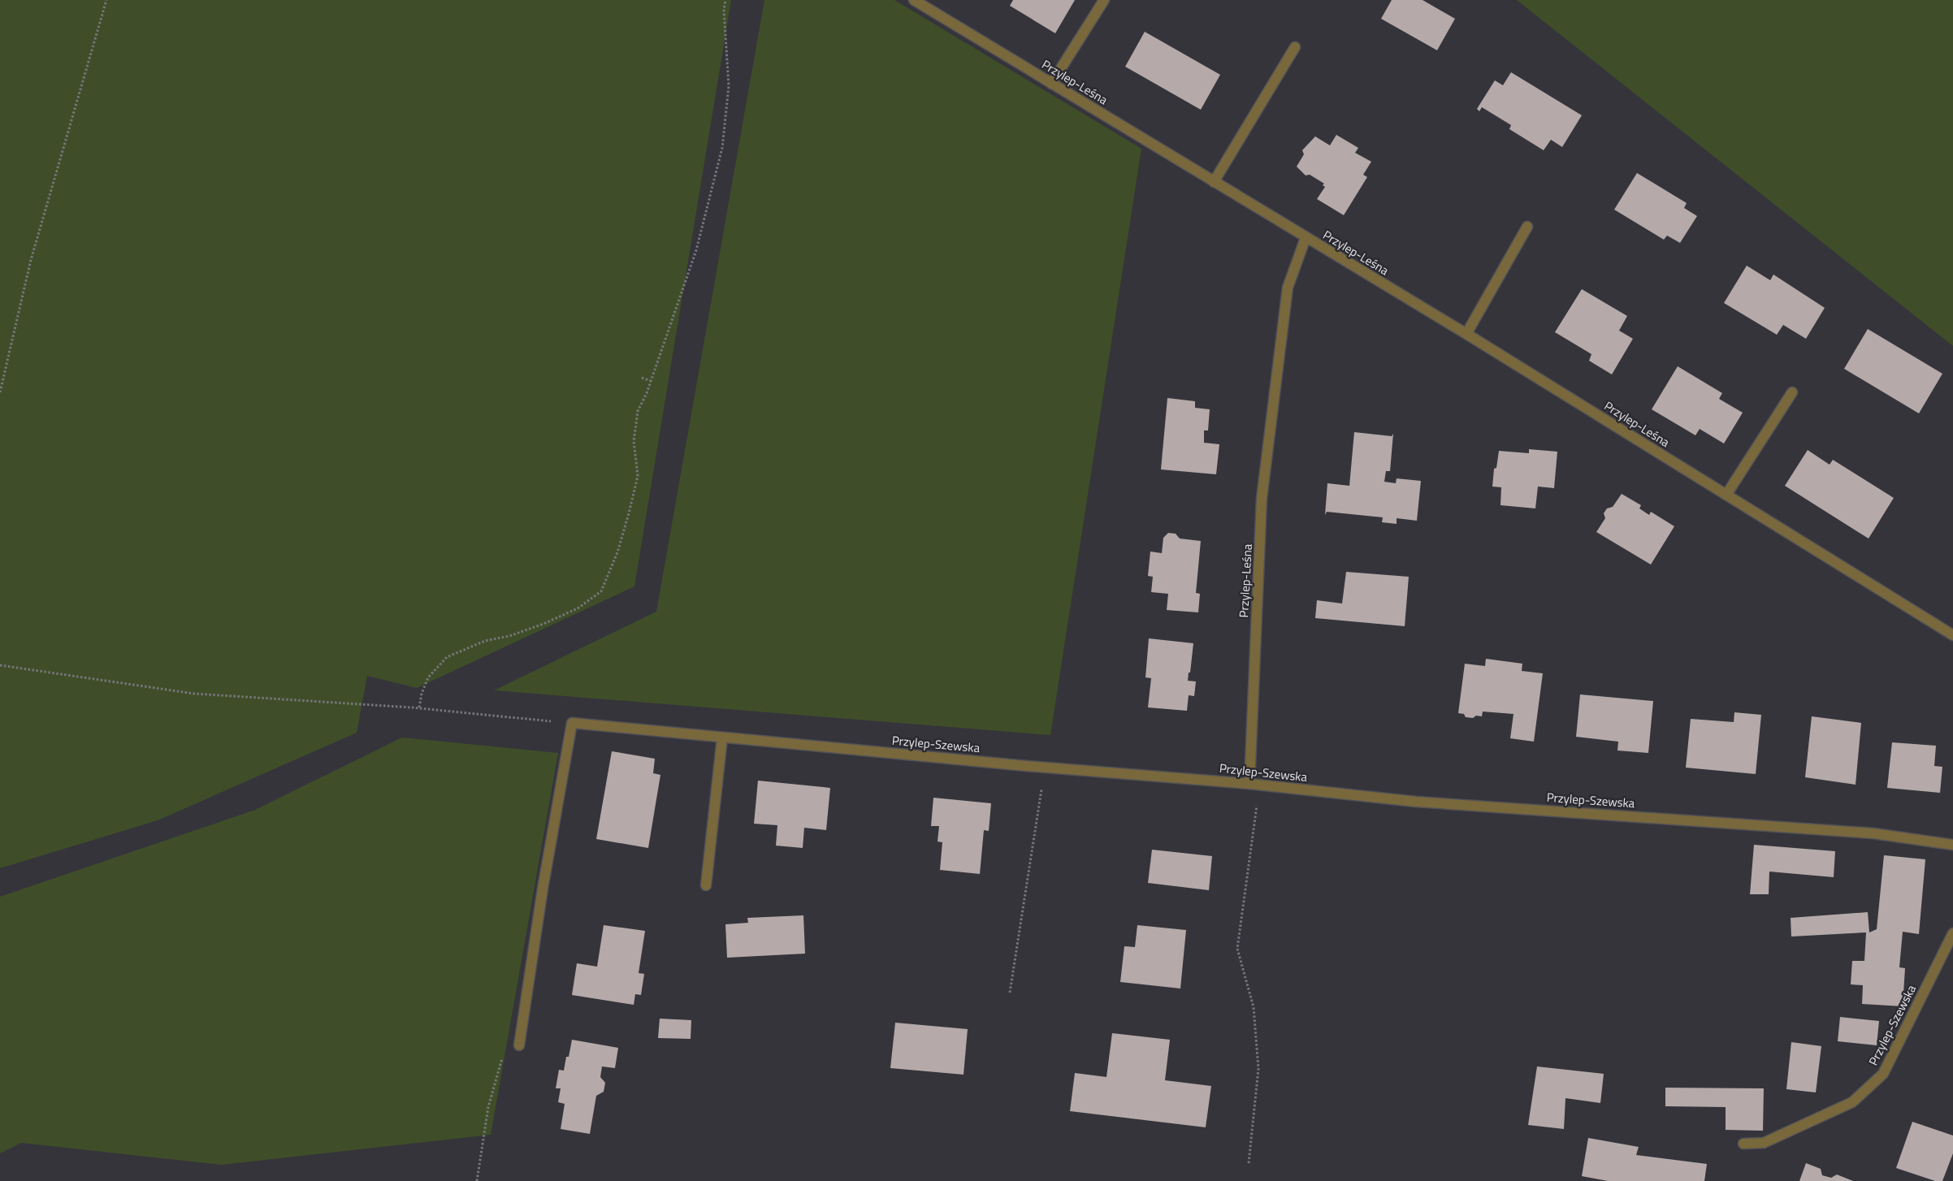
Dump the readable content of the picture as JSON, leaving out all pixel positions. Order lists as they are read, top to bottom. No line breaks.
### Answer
{"streets":{"street":["Przylep-Leśna","Przylep-Szewska"]},"crossings":[["Przylep-Leśna","Przylep-Szewska"]]}
